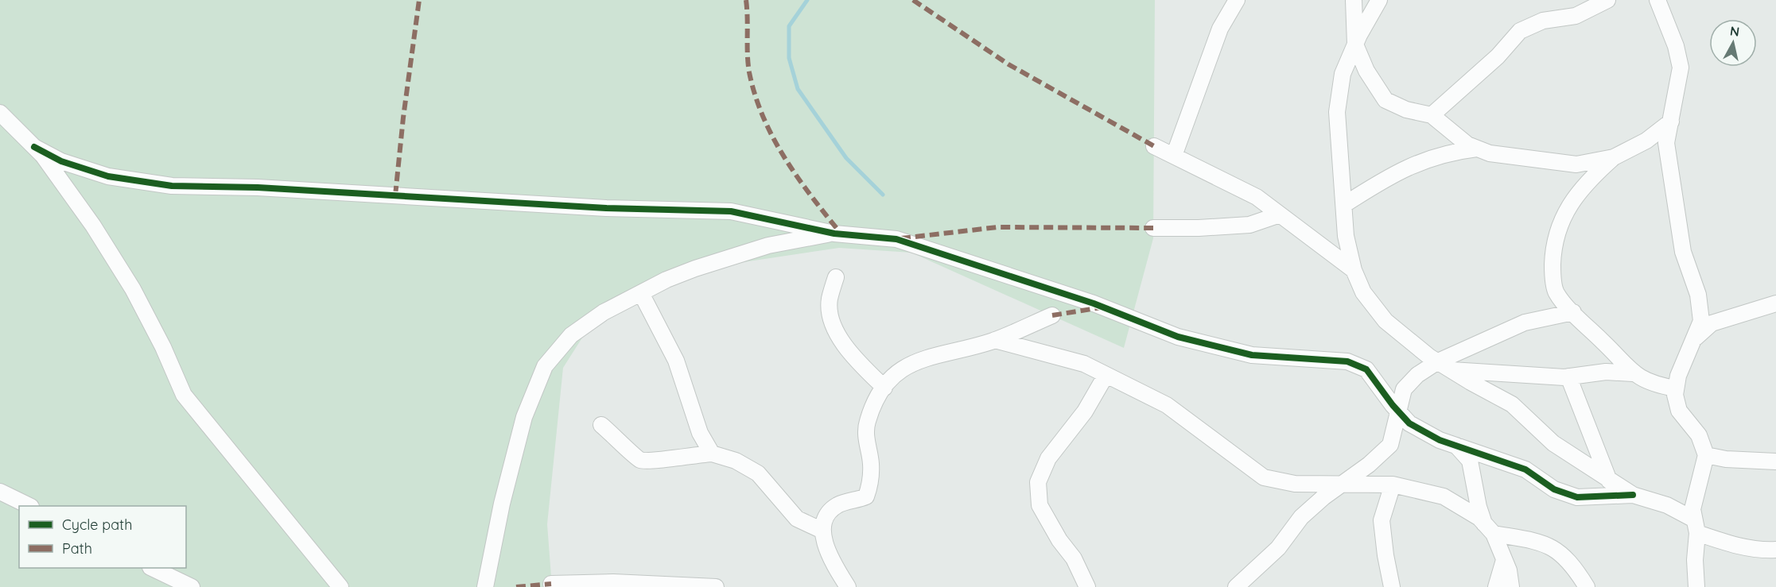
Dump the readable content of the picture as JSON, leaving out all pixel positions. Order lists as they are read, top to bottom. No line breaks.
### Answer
{"legend":["Cycle path","Path"],"north":"top"}
